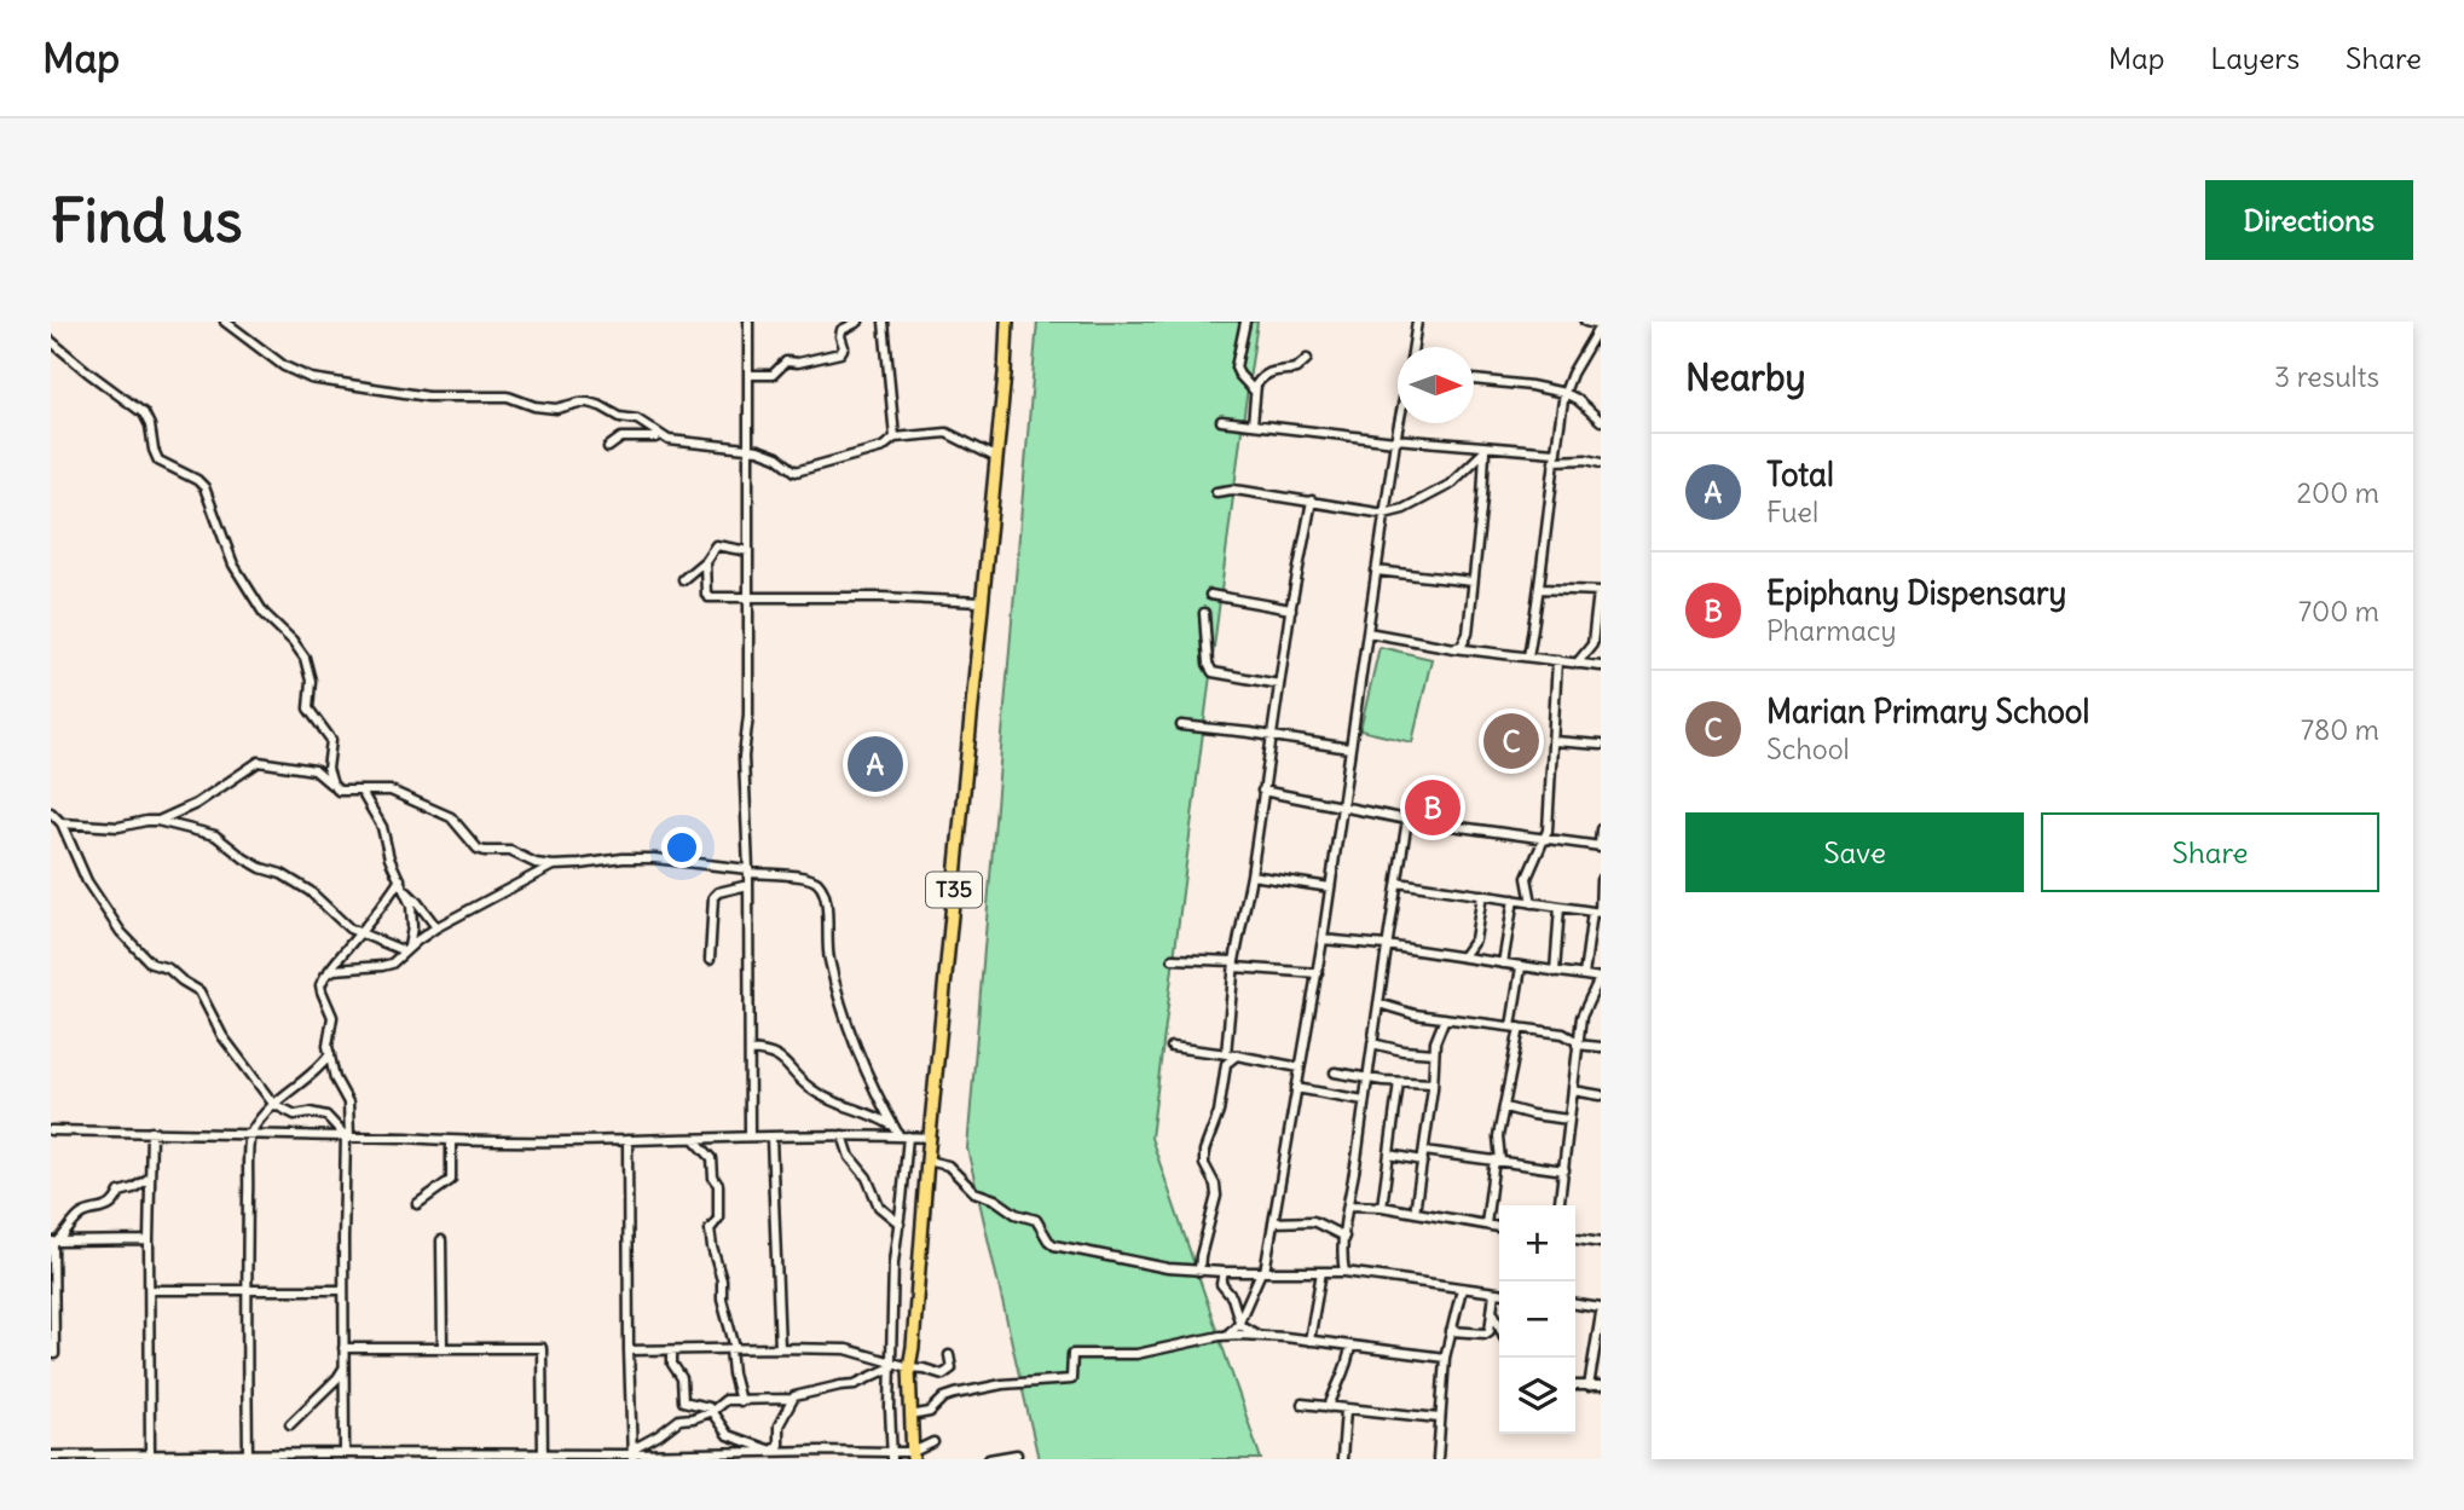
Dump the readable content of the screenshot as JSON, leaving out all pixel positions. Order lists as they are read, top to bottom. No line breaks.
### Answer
{"streets":{"highway":["T35"]},"north":"right","page":{"header":"Map","nav":["Map","Layers","Share"],"buttons":["Directions",["Save","Share"]],"title":"Find us","heading":["Nearby","3 results"],"list":[{"mark":"A","name":"Total","note":"Fuel","value":"200 m"},{"mark":"B","name":"Epiphany Dispensary","note":"Pharmacy","value":"700 m"},{"mark":"C","name":"Marian Primary School","note":"School","value":"780 m"}],"pins":["C","A","B"],"map_buttons":["+","−"]}}
